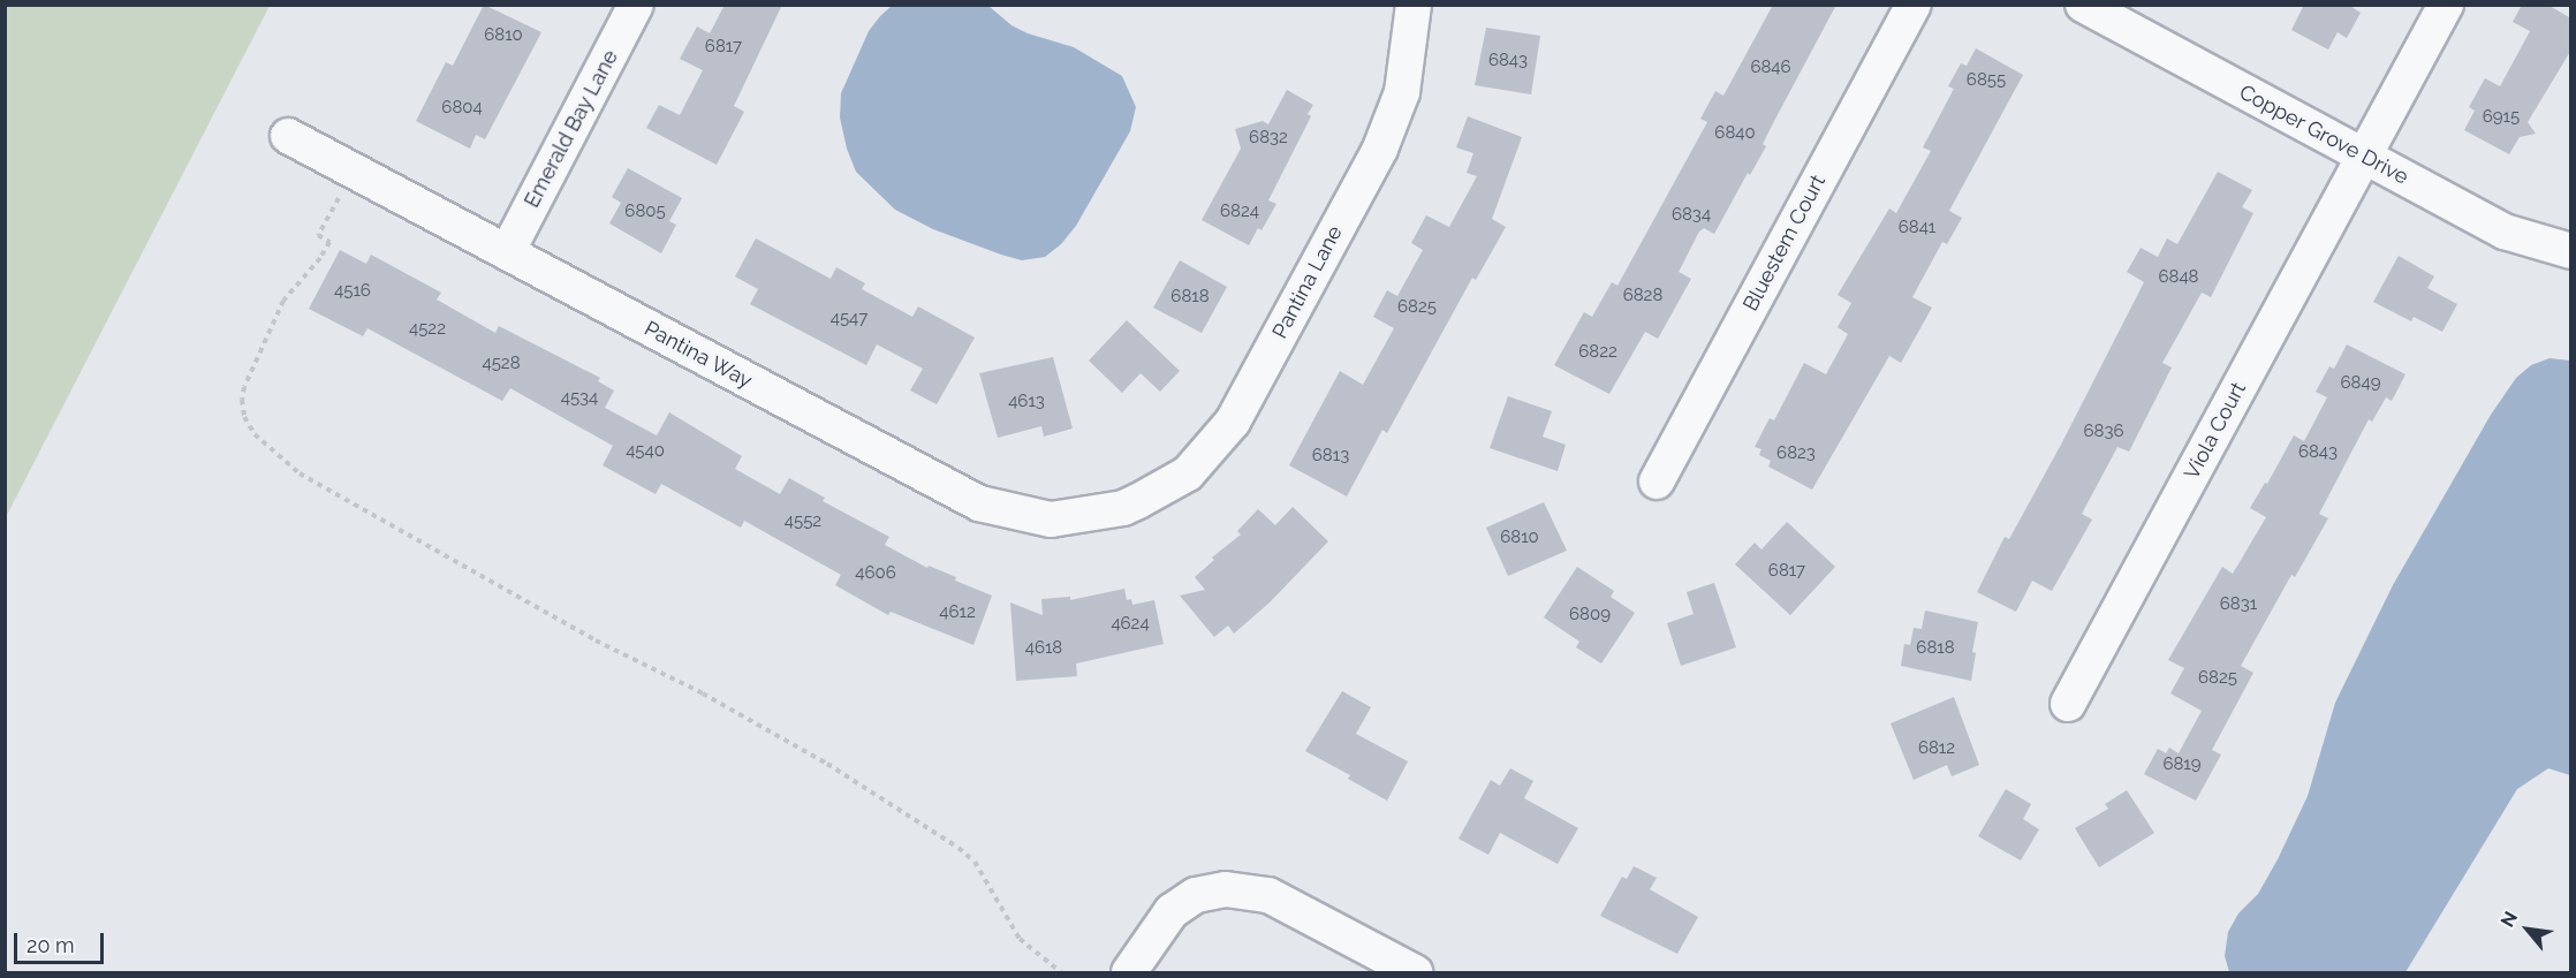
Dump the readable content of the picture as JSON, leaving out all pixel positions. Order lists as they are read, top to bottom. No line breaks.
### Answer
{"streets":{"street":["Emerald Bay Lane","Copper Grove Drive","Bluestem Court","Pantina Lane","Pantina Way","Viola Court"]},"crossings":[["Emerald Bay Lane","Pantina Way"],["Copper Grove Drive","Viola Court"],["Pantina Lane","Pantina Way"]],"house_numbers":["6810","6817","6843","6846","6855","6804","6915","6840","6832","6805","6824","6834","6841","6848","4516","6828","6818","6825","4547","4522","6822","4528","6849","4534","4613","6836","4540","6843","6823","6813","4552","6810","6817","4606","6831","4612","6809","4624","4618","6818","6825","6812","6819"],"scale_bar":"20 m","north":"top left"}
